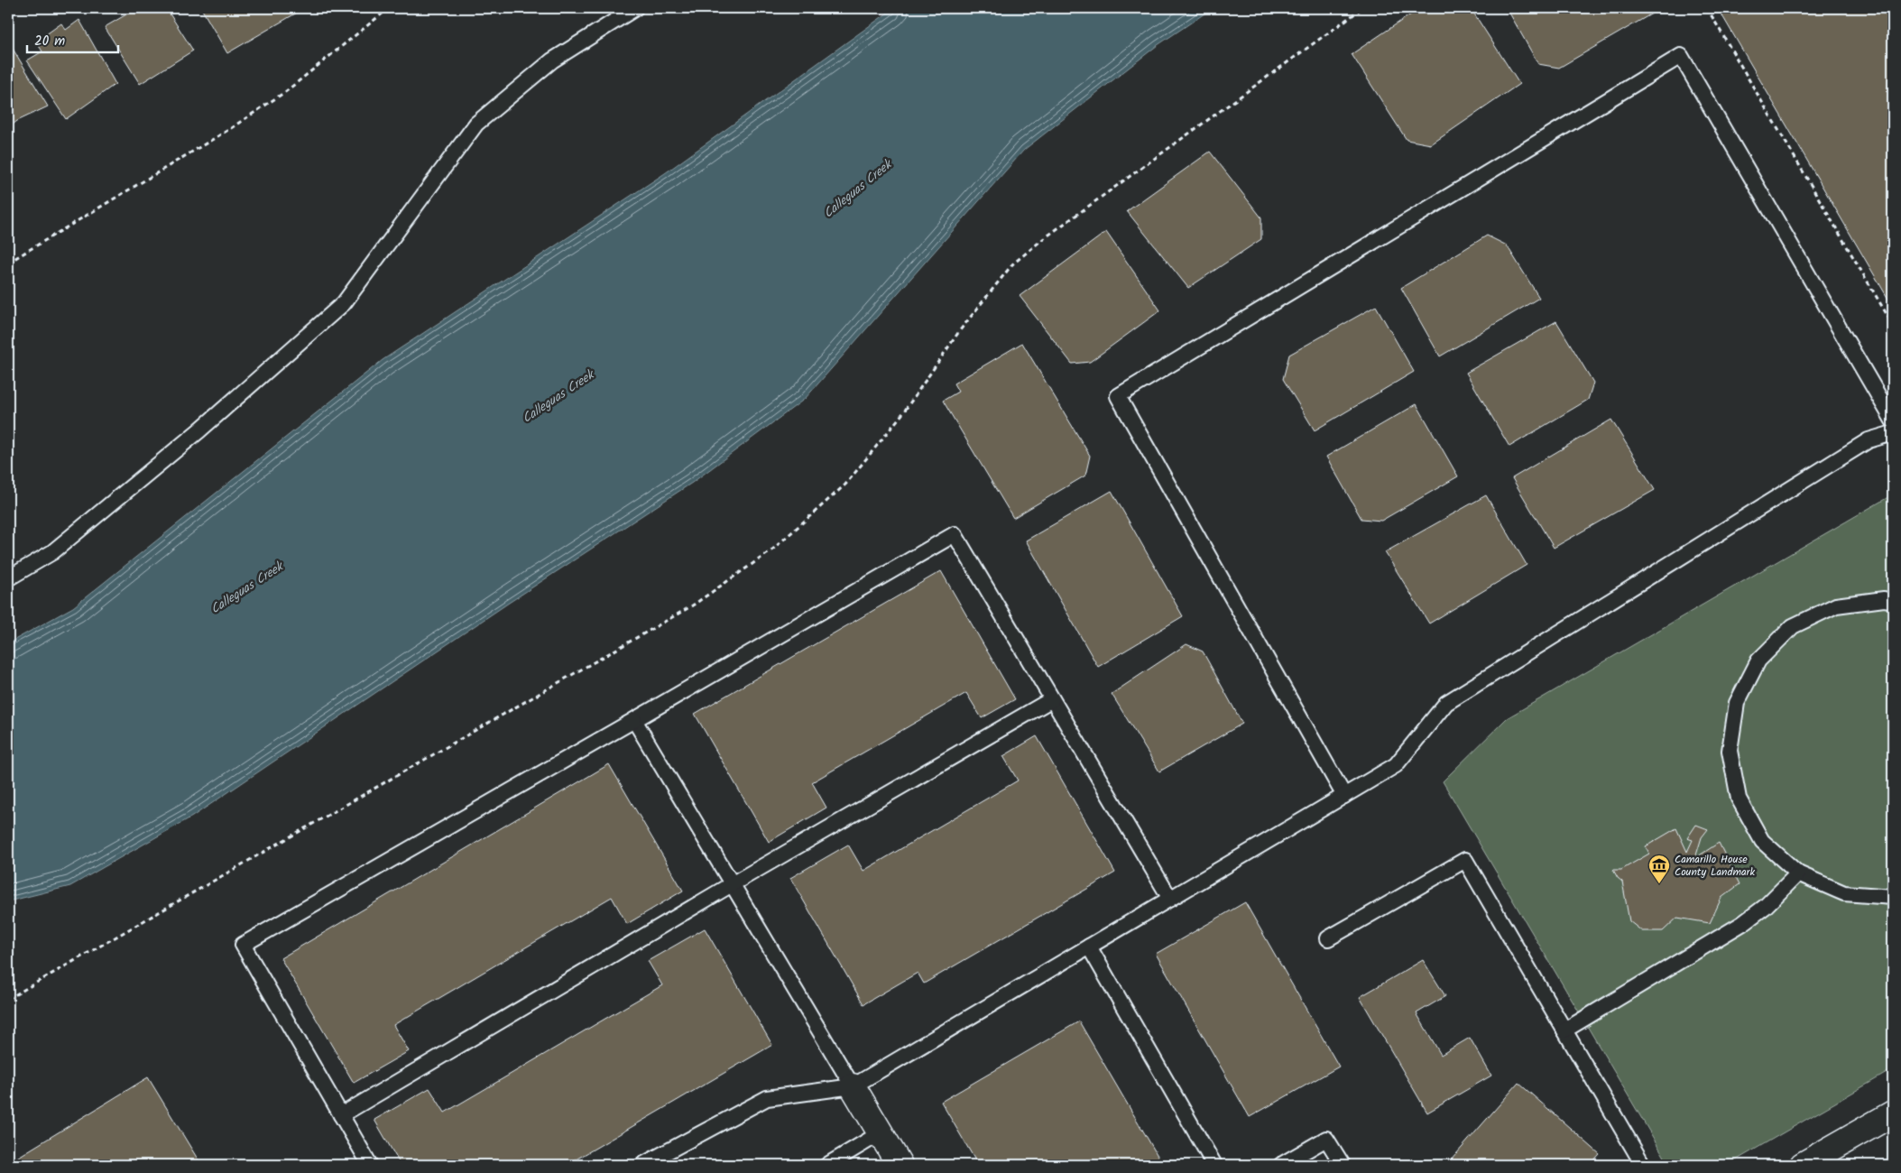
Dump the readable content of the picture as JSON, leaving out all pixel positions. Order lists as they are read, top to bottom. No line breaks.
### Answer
{"water":["Calleguas Creek"],"places":{"museum":["Camarillo House County Landmark"]},"scale_bar":"20 m"}
